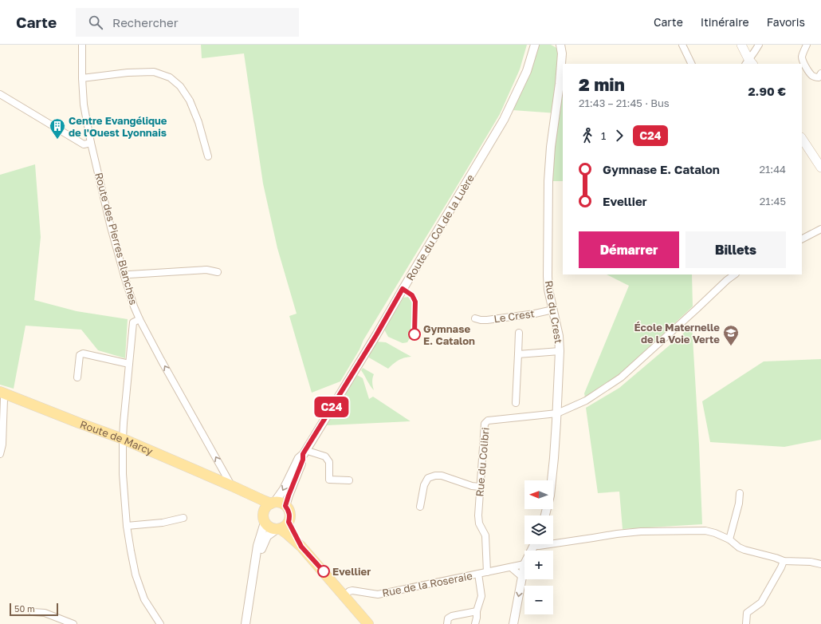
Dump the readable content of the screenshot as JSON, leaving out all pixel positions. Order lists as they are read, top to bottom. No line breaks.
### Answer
{"streets":{"main road":["Route de Marcy"],"street":["Route du Col de la Luère","Route des Pierres Blanches","Rue du Crest","Le Crest","Rue du Colibri","Rue de la Roseraie"]},"crossings":[["Route du Col de la Luère","Route de Marcy"],["Route des Pierres Blanches","Route de Marcy"],["Rue du Crest","Le Crest"],["Rue du Crest","Rue du Colibri"],["Rue du Colibri","Rue de la Roseraie"]],"one_way":["Route des Pierres Blanches"],"places":{"building":["Centre Evangélique de l'Ouest Lyonnais"],"other":["Gymnase E. Catalon","Evellier"],"school or university":["École Maternelle de la Voie Verte"]},"lines":["bus line C24"],"scale_bar":"50 m","north":"left","page":{"header":"Carte","search":"Rechercher","nav":["Carte","Itinéraire","Favoris"],"on_map":"C24","heading":["2 min","21:43 – 21:45 · Bus","2.90 €"],"legs":["1","C24"],"list":[{"name":"Gymnase E. Catalon","value":"21:44"},{"name":"Evellier","value":"21:45"}],"buttons":["Démarrer","Billets"],"map_buttons":["+","−"],"scale":"50 m"}}
